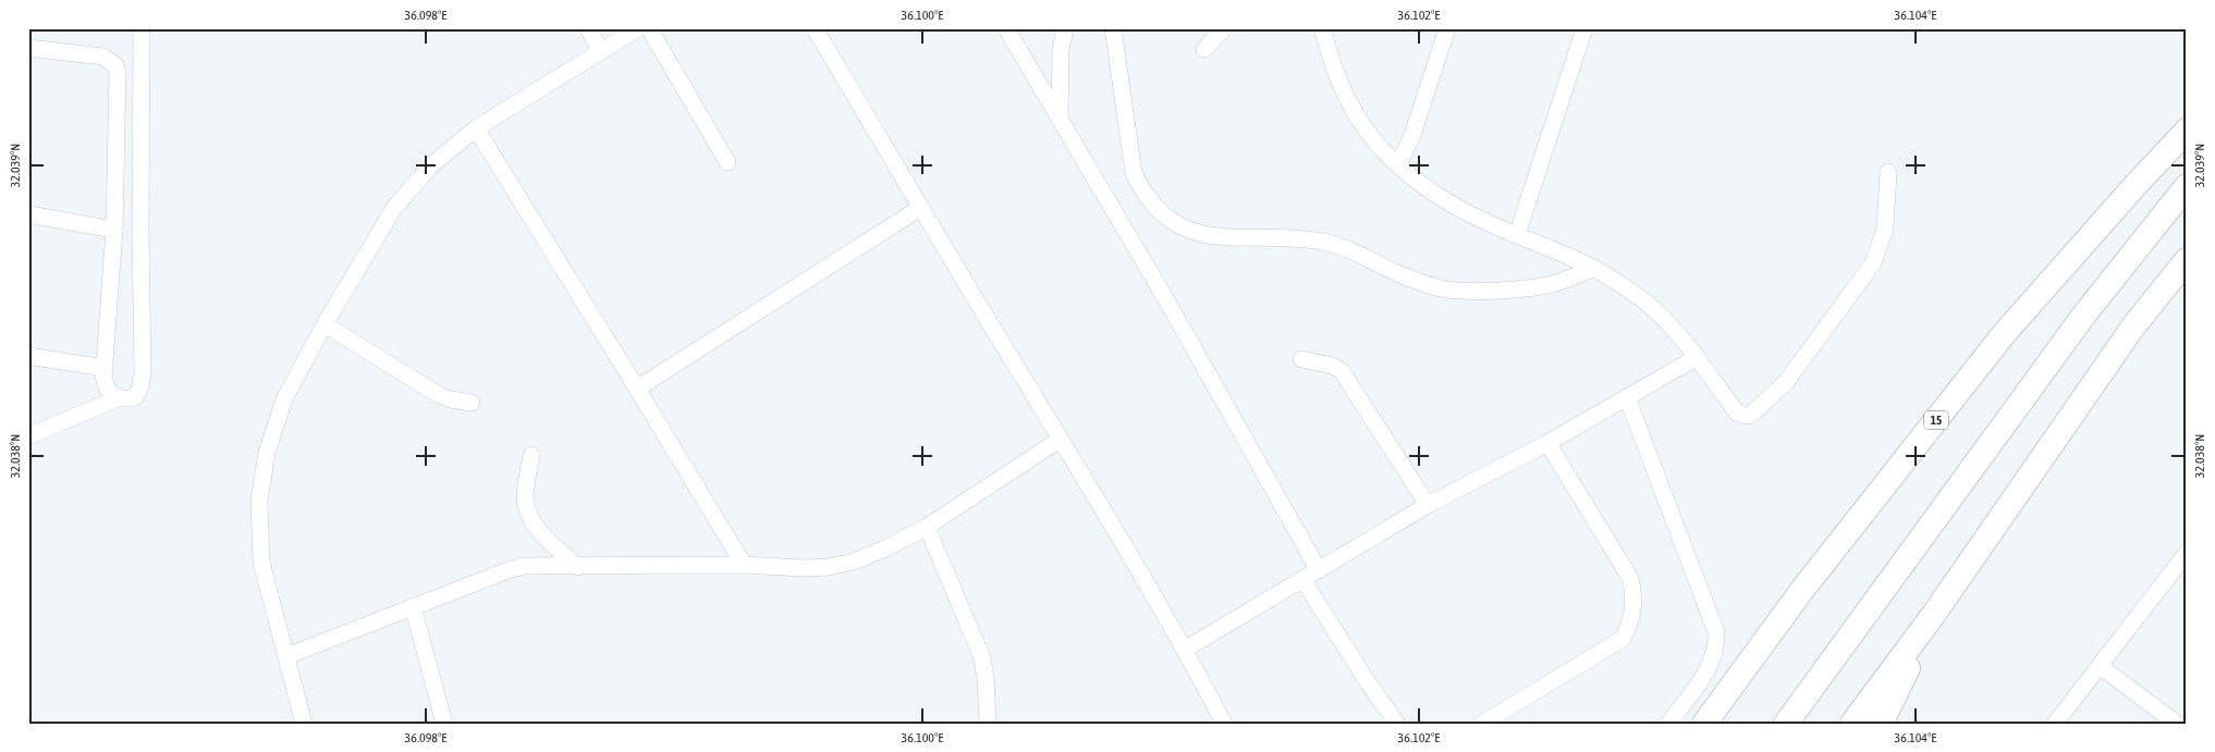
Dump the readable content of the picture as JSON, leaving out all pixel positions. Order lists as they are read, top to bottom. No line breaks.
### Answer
{"streets":{"highway":["15"]},"coordinates":["36.098°E","36.100°E","36.102°E","36.104°E","32.039°N","32.038°N"]}
